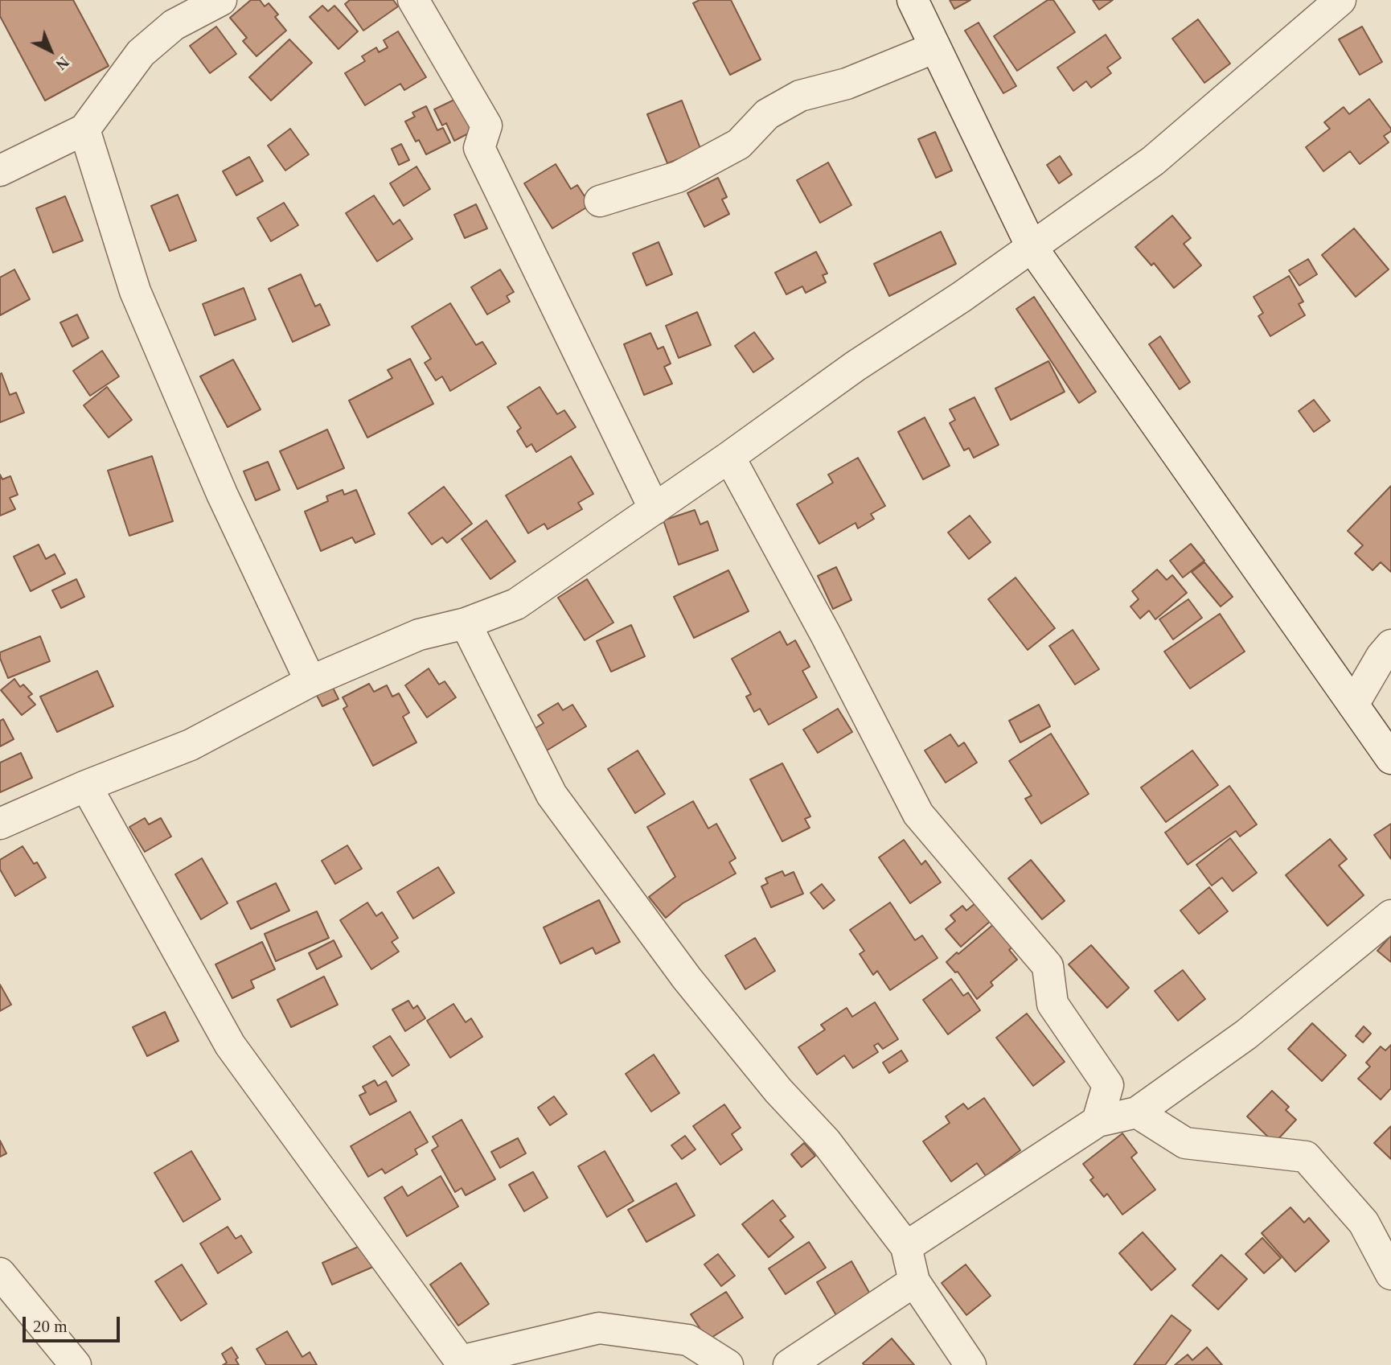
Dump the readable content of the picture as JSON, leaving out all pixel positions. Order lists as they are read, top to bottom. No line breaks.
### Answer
{"scale_bar":"20 m","north":"bottom right"}
